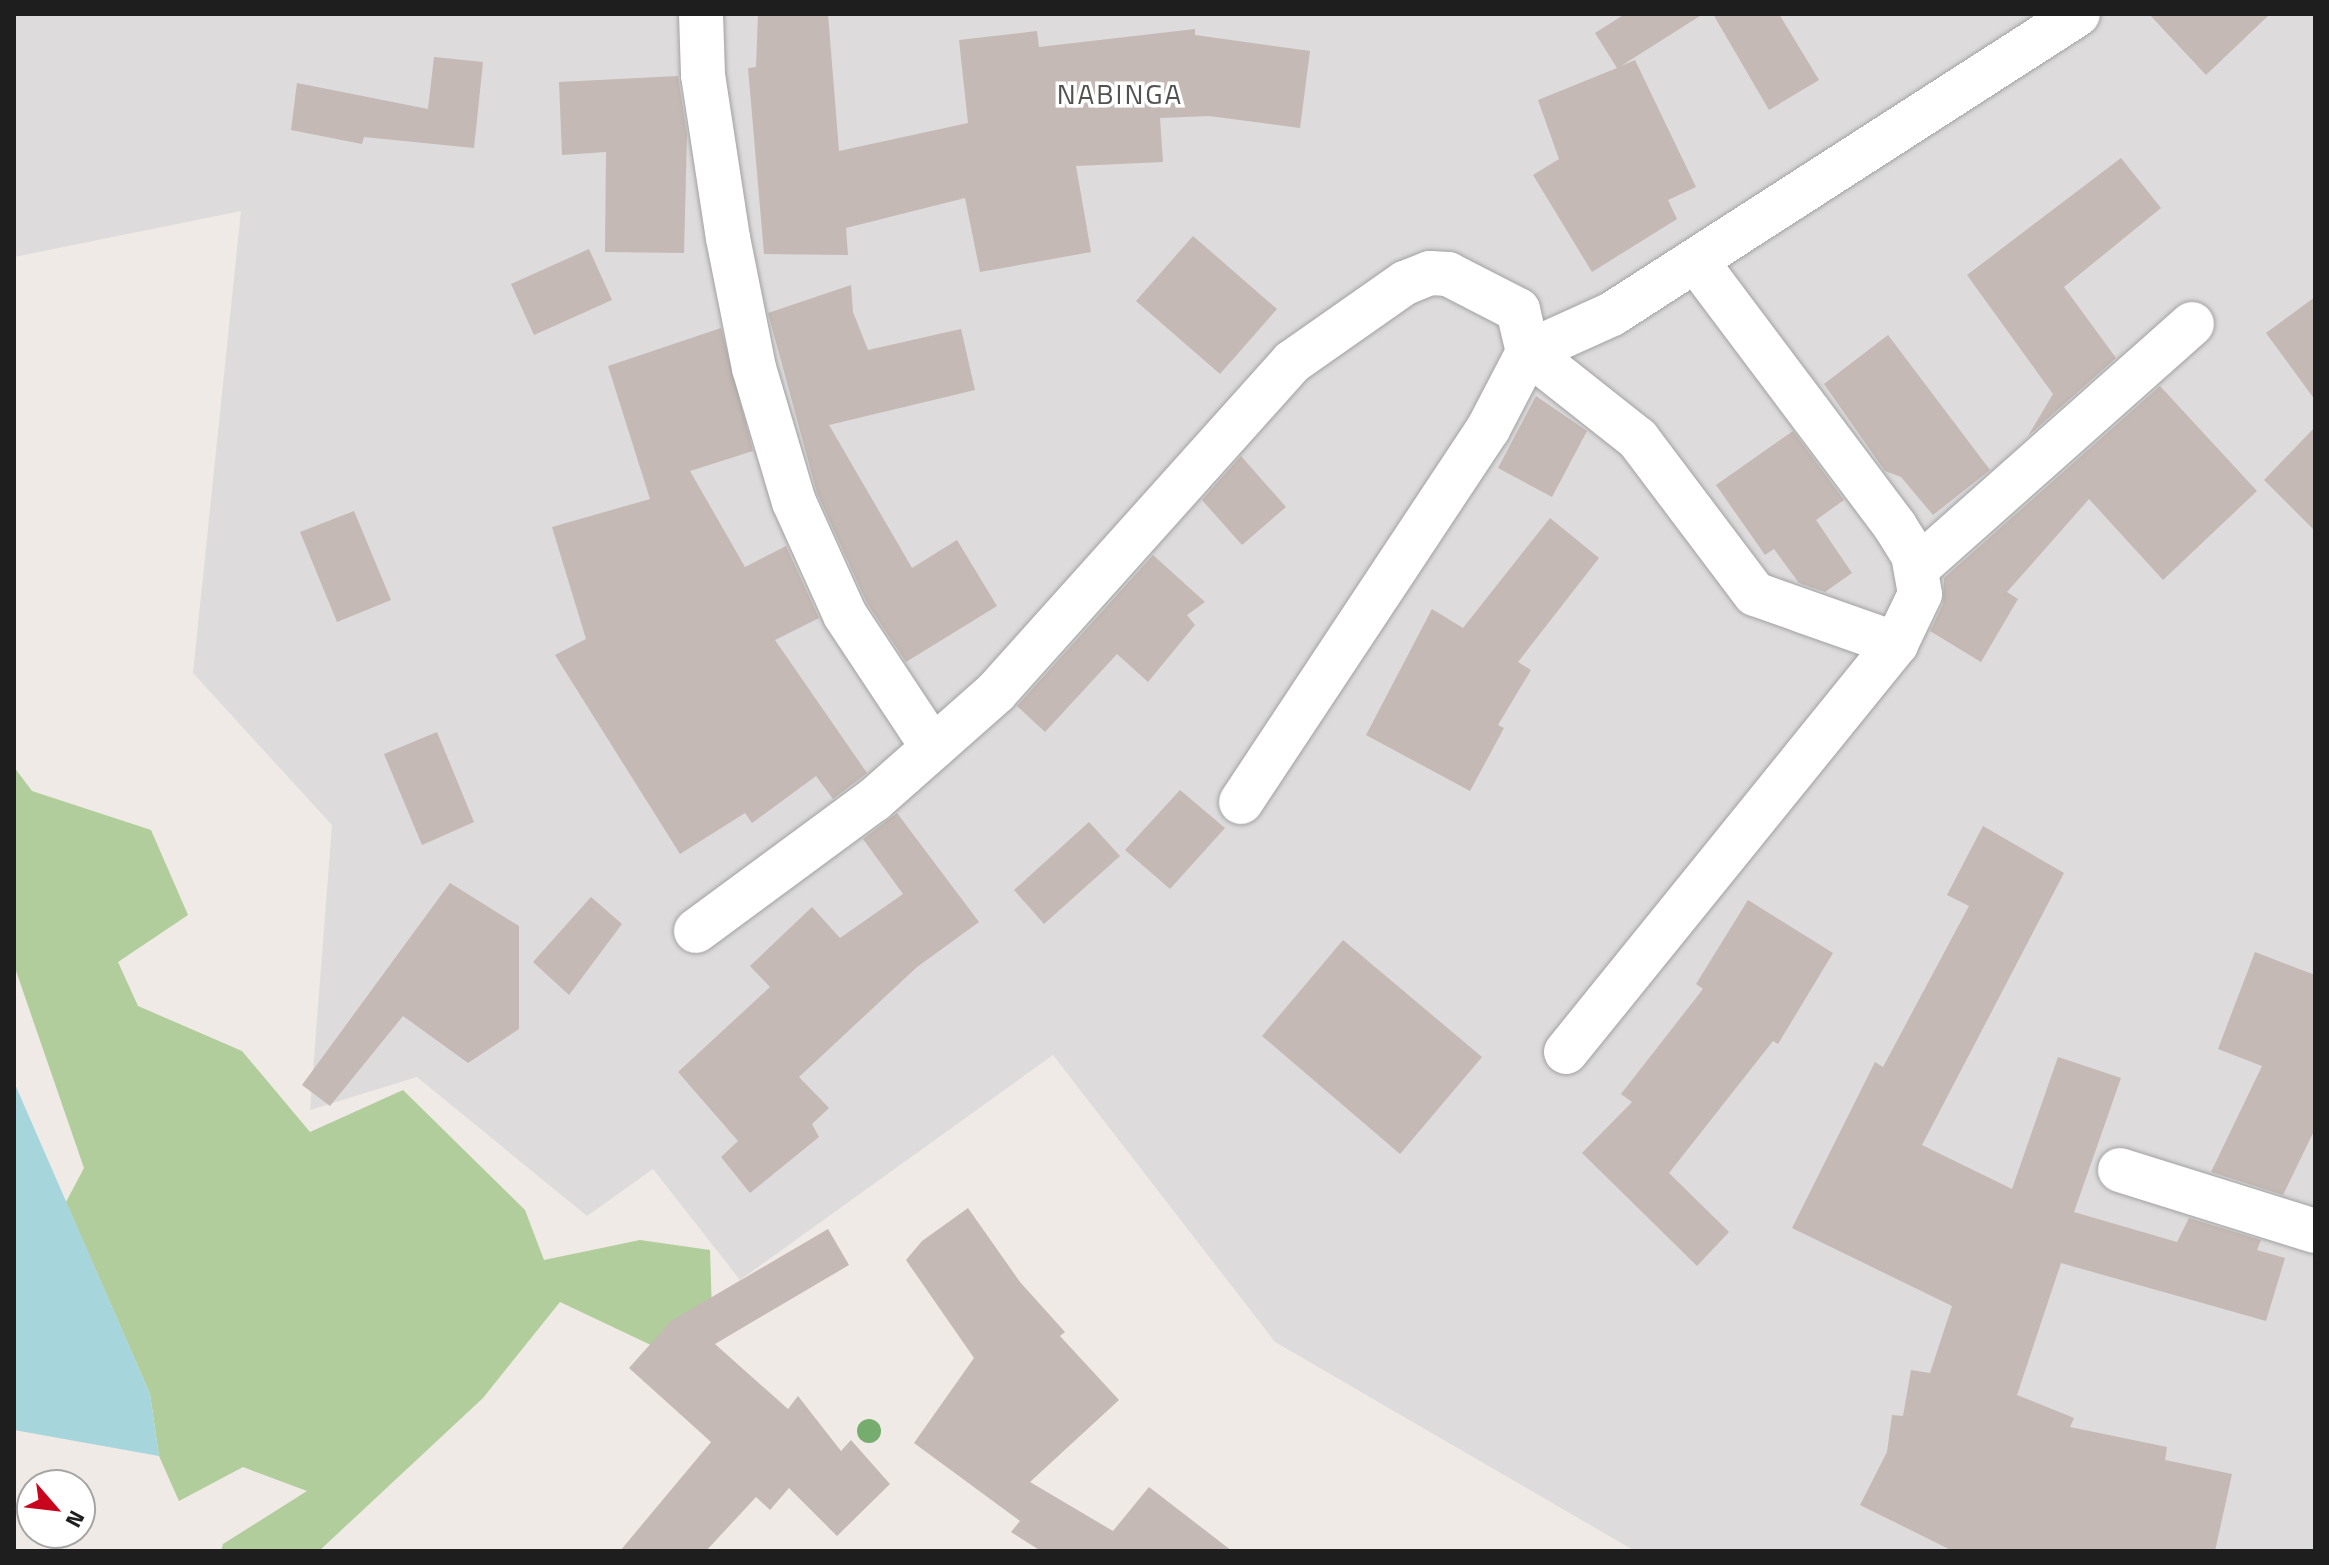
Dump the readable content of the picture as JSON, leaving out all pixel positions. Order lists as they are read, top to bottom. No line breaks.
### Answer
{"districts":["NABINGA"],"north":"bottom right"}
